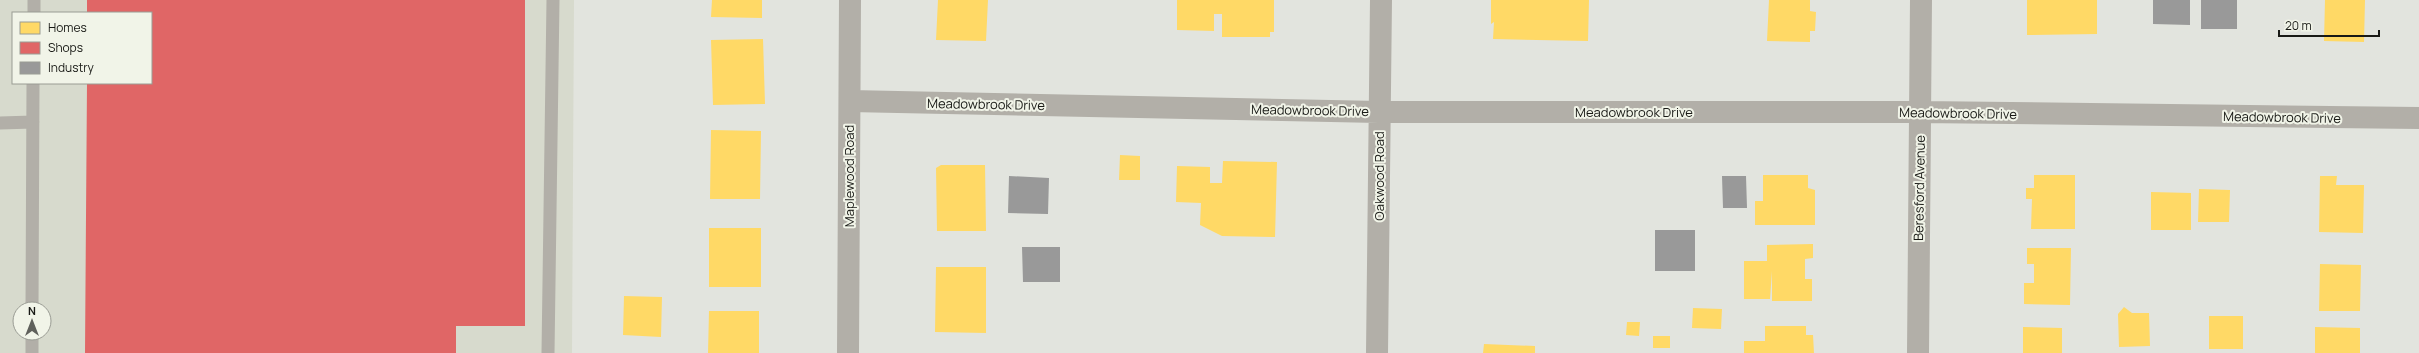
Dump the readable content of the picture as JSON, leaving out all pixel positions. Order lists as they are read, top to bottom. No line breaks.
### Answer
{"streets":{"street":["Meadowbrook Drive","Maplewood Road","Oakwood Road","Beresford Avenue"]},"crossings":[["Meadowbrook Drive","Maplewood Road"],["Meadowbrook Drive","Oakwood Road"],["Meadowbrook Drive","Beresford Avenue"]],"legend":["Homes","Shops","Industry"],"scale_bar":"20 m","north":"top"}
